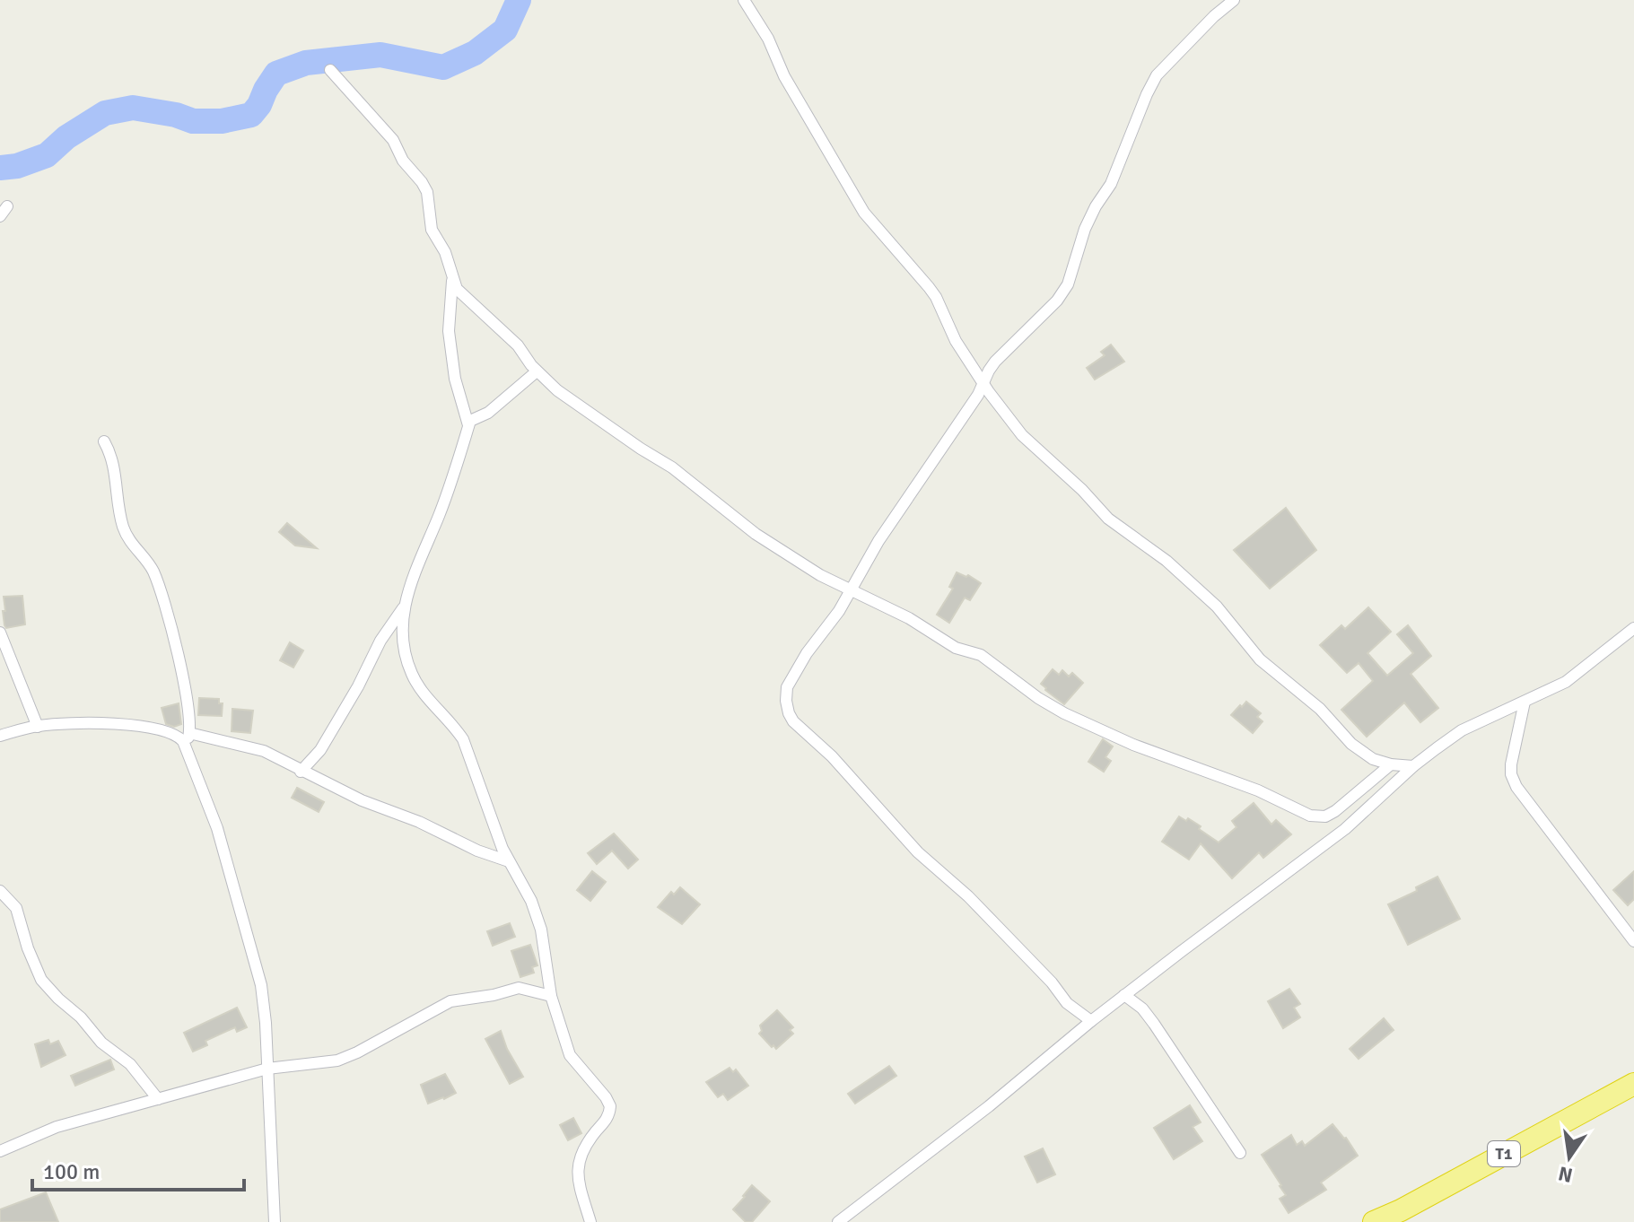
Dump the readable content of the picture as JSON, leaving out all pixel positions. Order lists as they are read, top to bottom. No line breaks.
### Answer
{"streets":{"highway":["T1"]},"scale_bar":"100 m","north":"bottom"}
